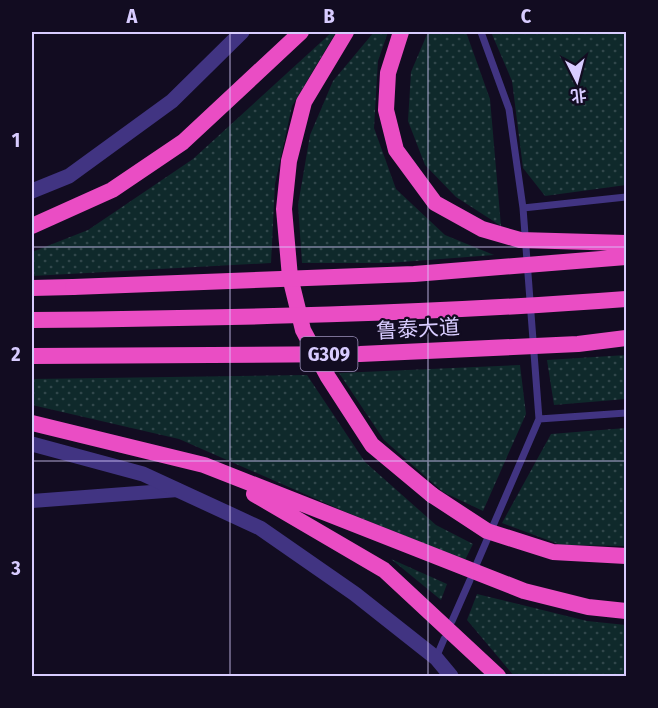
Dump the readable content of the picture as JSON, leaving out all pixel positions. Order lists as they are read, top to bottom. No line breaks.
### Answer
{"streets":{"highway":["鲁泰大道","G309"]},"north":"bottom","grid":{"columns":["A","B","C"],"rows":["1","2","3"]}}
